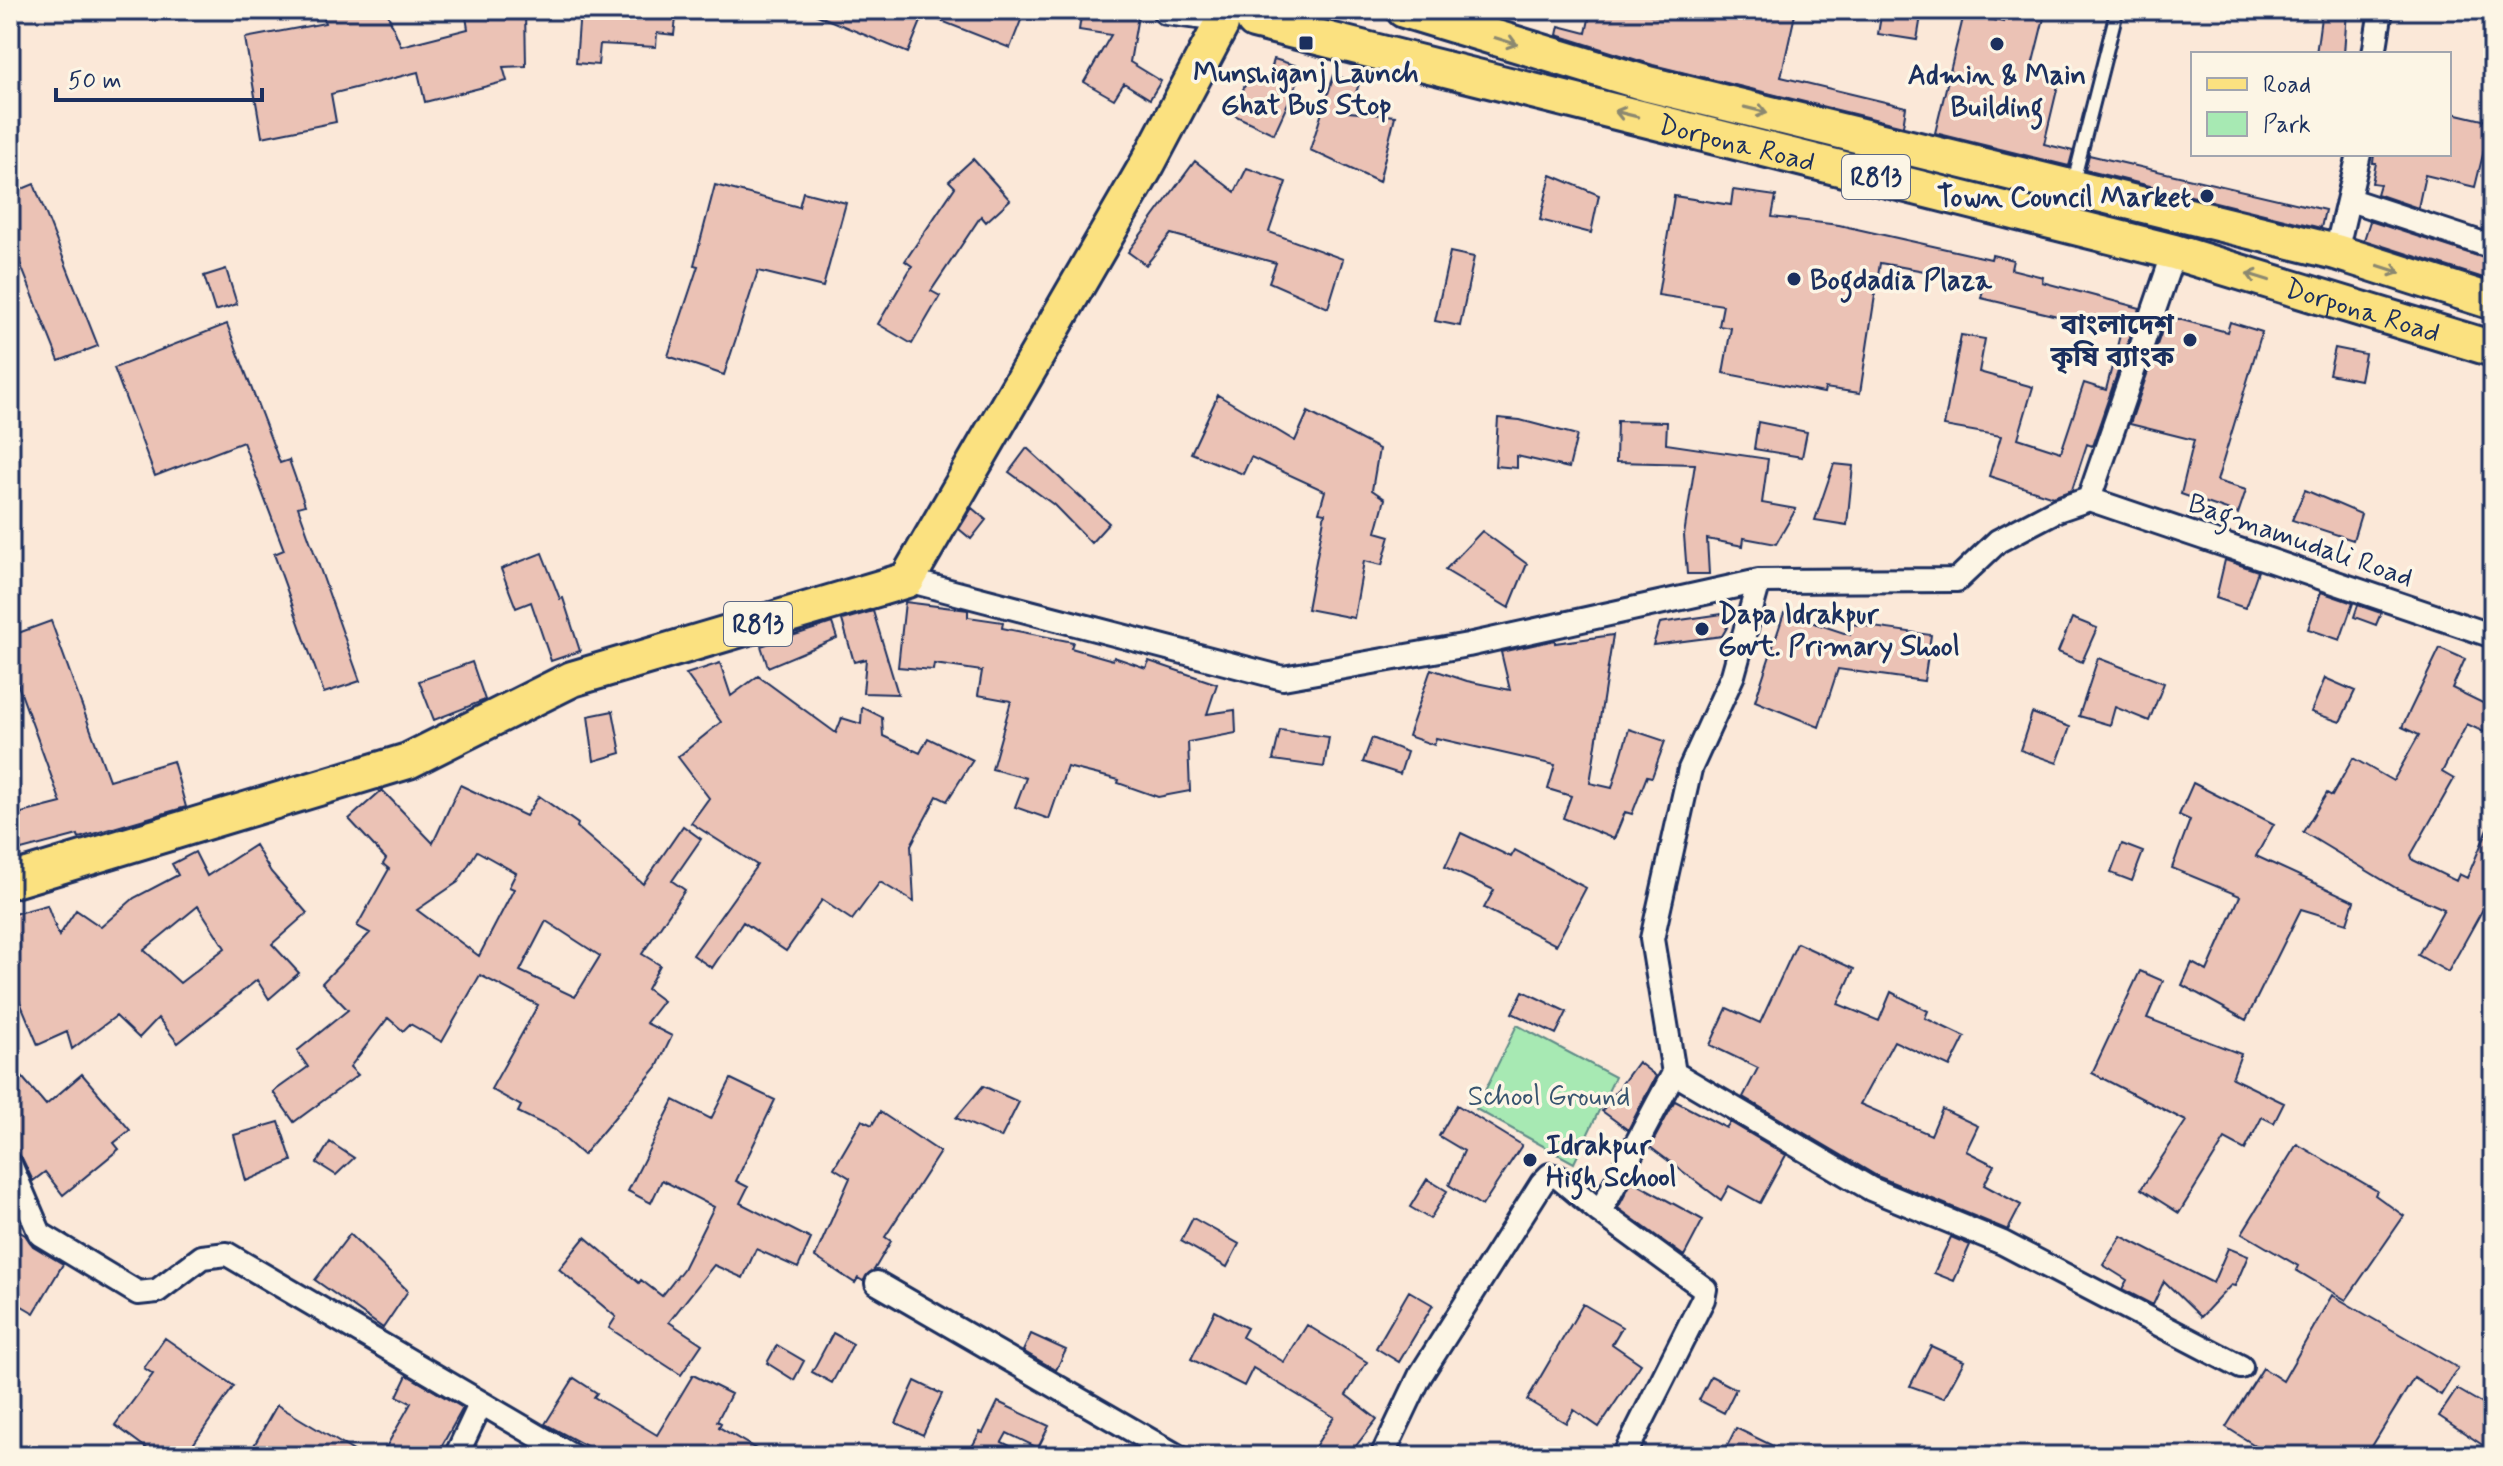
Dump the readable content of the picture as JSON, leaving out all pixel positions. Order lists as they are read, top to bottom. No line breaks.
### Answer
{"streets":{"main road":["Dorpona Road","R813"],"street":["Bagmamudali Road"]},"crossings":[["Dorpona Road","R813"]],"parks":["School Ground"],"places":{"transit":["Munshiganj Launch Ghat Bus Stop"],"other":["Admin & Main Building","Town Council Market","Bogdadia Plaza","বাংলাদেশ কৃষি ব্যাংক","Dapa Idrakpur Govt. Primary Shool","Idrakpur High School"]},"legend":["Road","Park"],"scale_bar":"50 m"}
